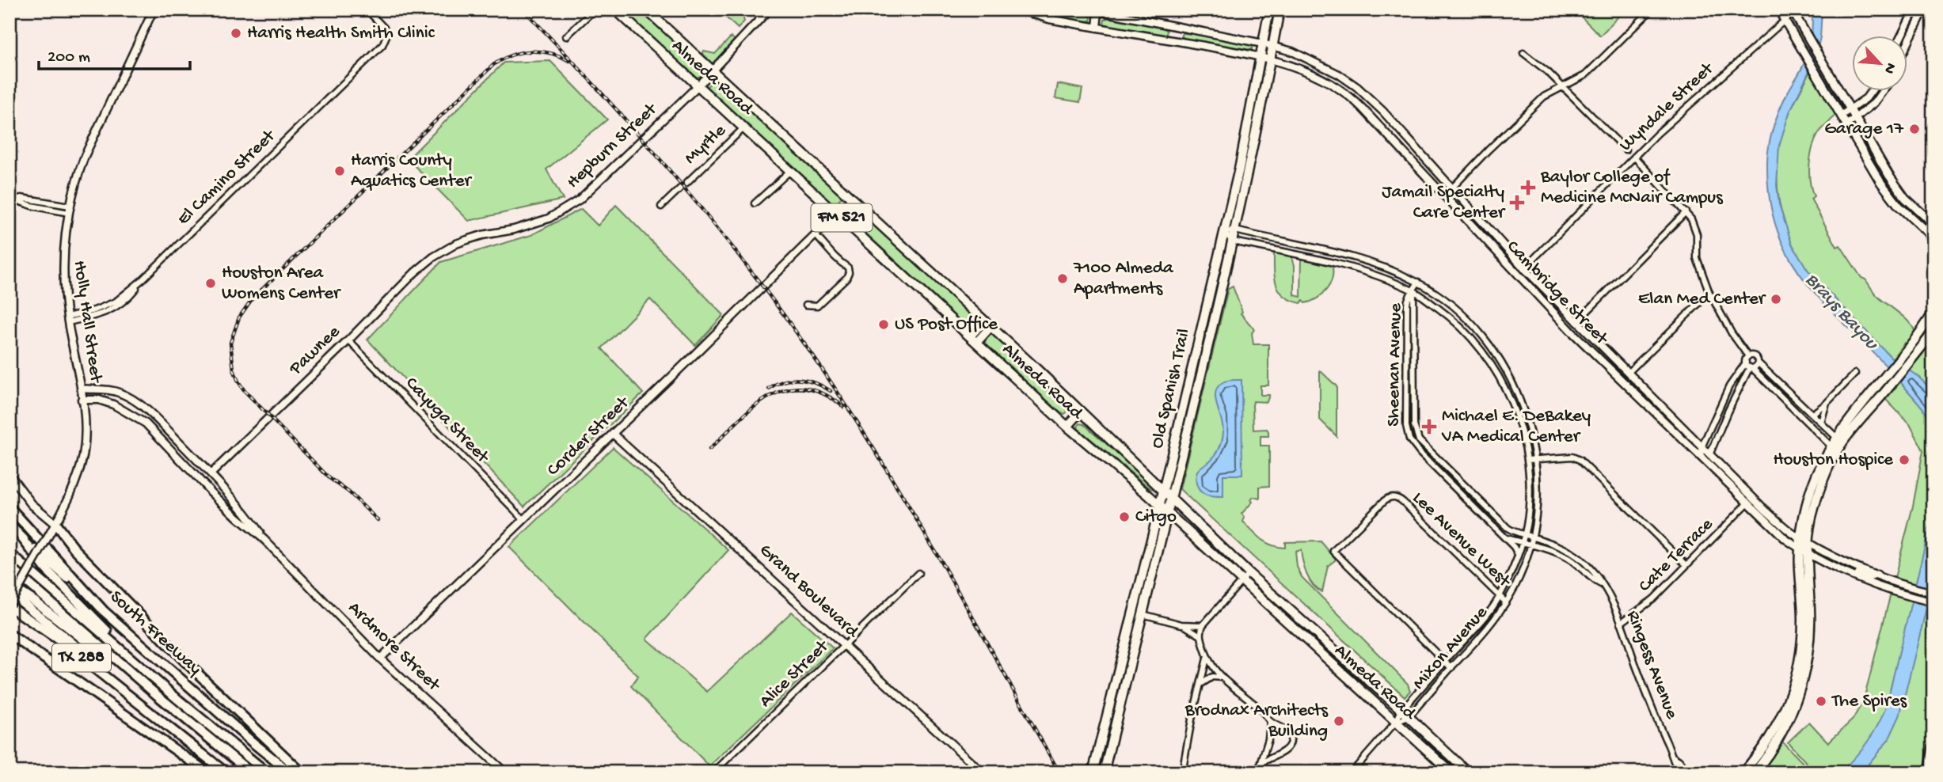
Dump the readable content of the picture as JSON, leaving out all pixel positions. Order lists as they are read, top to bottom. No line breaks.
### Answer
{"streets":{"highway":["South Freeway","TX 288"],"main road":["Almeda Road","FM 521","Old Spanish Trail"],"street":["Wyndale Street","Myrtle","Hepburn Street","El Camino Street","Cambridge Street","Holly Hall Street","Pawnee","Sheenan Avenue","Cayuga Street","Corder Street","Lee Avenue West","Cate Terrace","Grand Boulevard","Ardmore Street","Mixon Avenue","Ringess Avenue","Alice Street"]},"crossings":[["Almeda Road","Myrtle"],["Almeda Road","Hepburn Street"],["Almeda Road","Old Spanish Trail"],["Almeda Road","Corder Street"],["Almeda Road","Mixon Avenue"],["Wyndale Street","Cambridge Street"],["Hepburn Street","Pawnee"],["El Camino Street","Holly Hall Street"],["Cambridge Street","Old Spanish Trail"],["Cambridge Street","Cate Terrace"],["Holly Hall Street","Ardmore Street"],["Holly Hall Street","TX 288"],["Pawnee","Cayuga Street"],["Pawnee","Ardmore Street"],["Sheenan Avenue","Mixon Avenue"],["Sheenan Avenue","Ringess Avenue"],["Old Spanish Trail","Mixon Avenue"],["Cayuga Street","Corder Street"],["Corder Street","Grand Boulevard"],["Corder Street","Ardmore Street"],["Lee Avenue West","Mixon Avenue"],["Cate Terrace","Ringess Avenue"],["Grand Boulevard","Alice Street"],["Mixon Avenue","Ringess Avenue"]],"water":["Brays Bayou"],"places":{"other":["Harris Health Smith Clinic","Garage 17","Harris County Aquatics Center","7100 Almeda Apartments","Houston Area Womens Center","Elan Med Center","US Post Office","Houston Hospice","Citgo","The Spires","Brodnax Architects Building"],"health":["Baylor College of Medicine McNair Campus","Jamail Specialty Care Center","Michael E. DeBakey VA Medical Center"]},"scale_bar":"200 m","north":"bottom right"}
